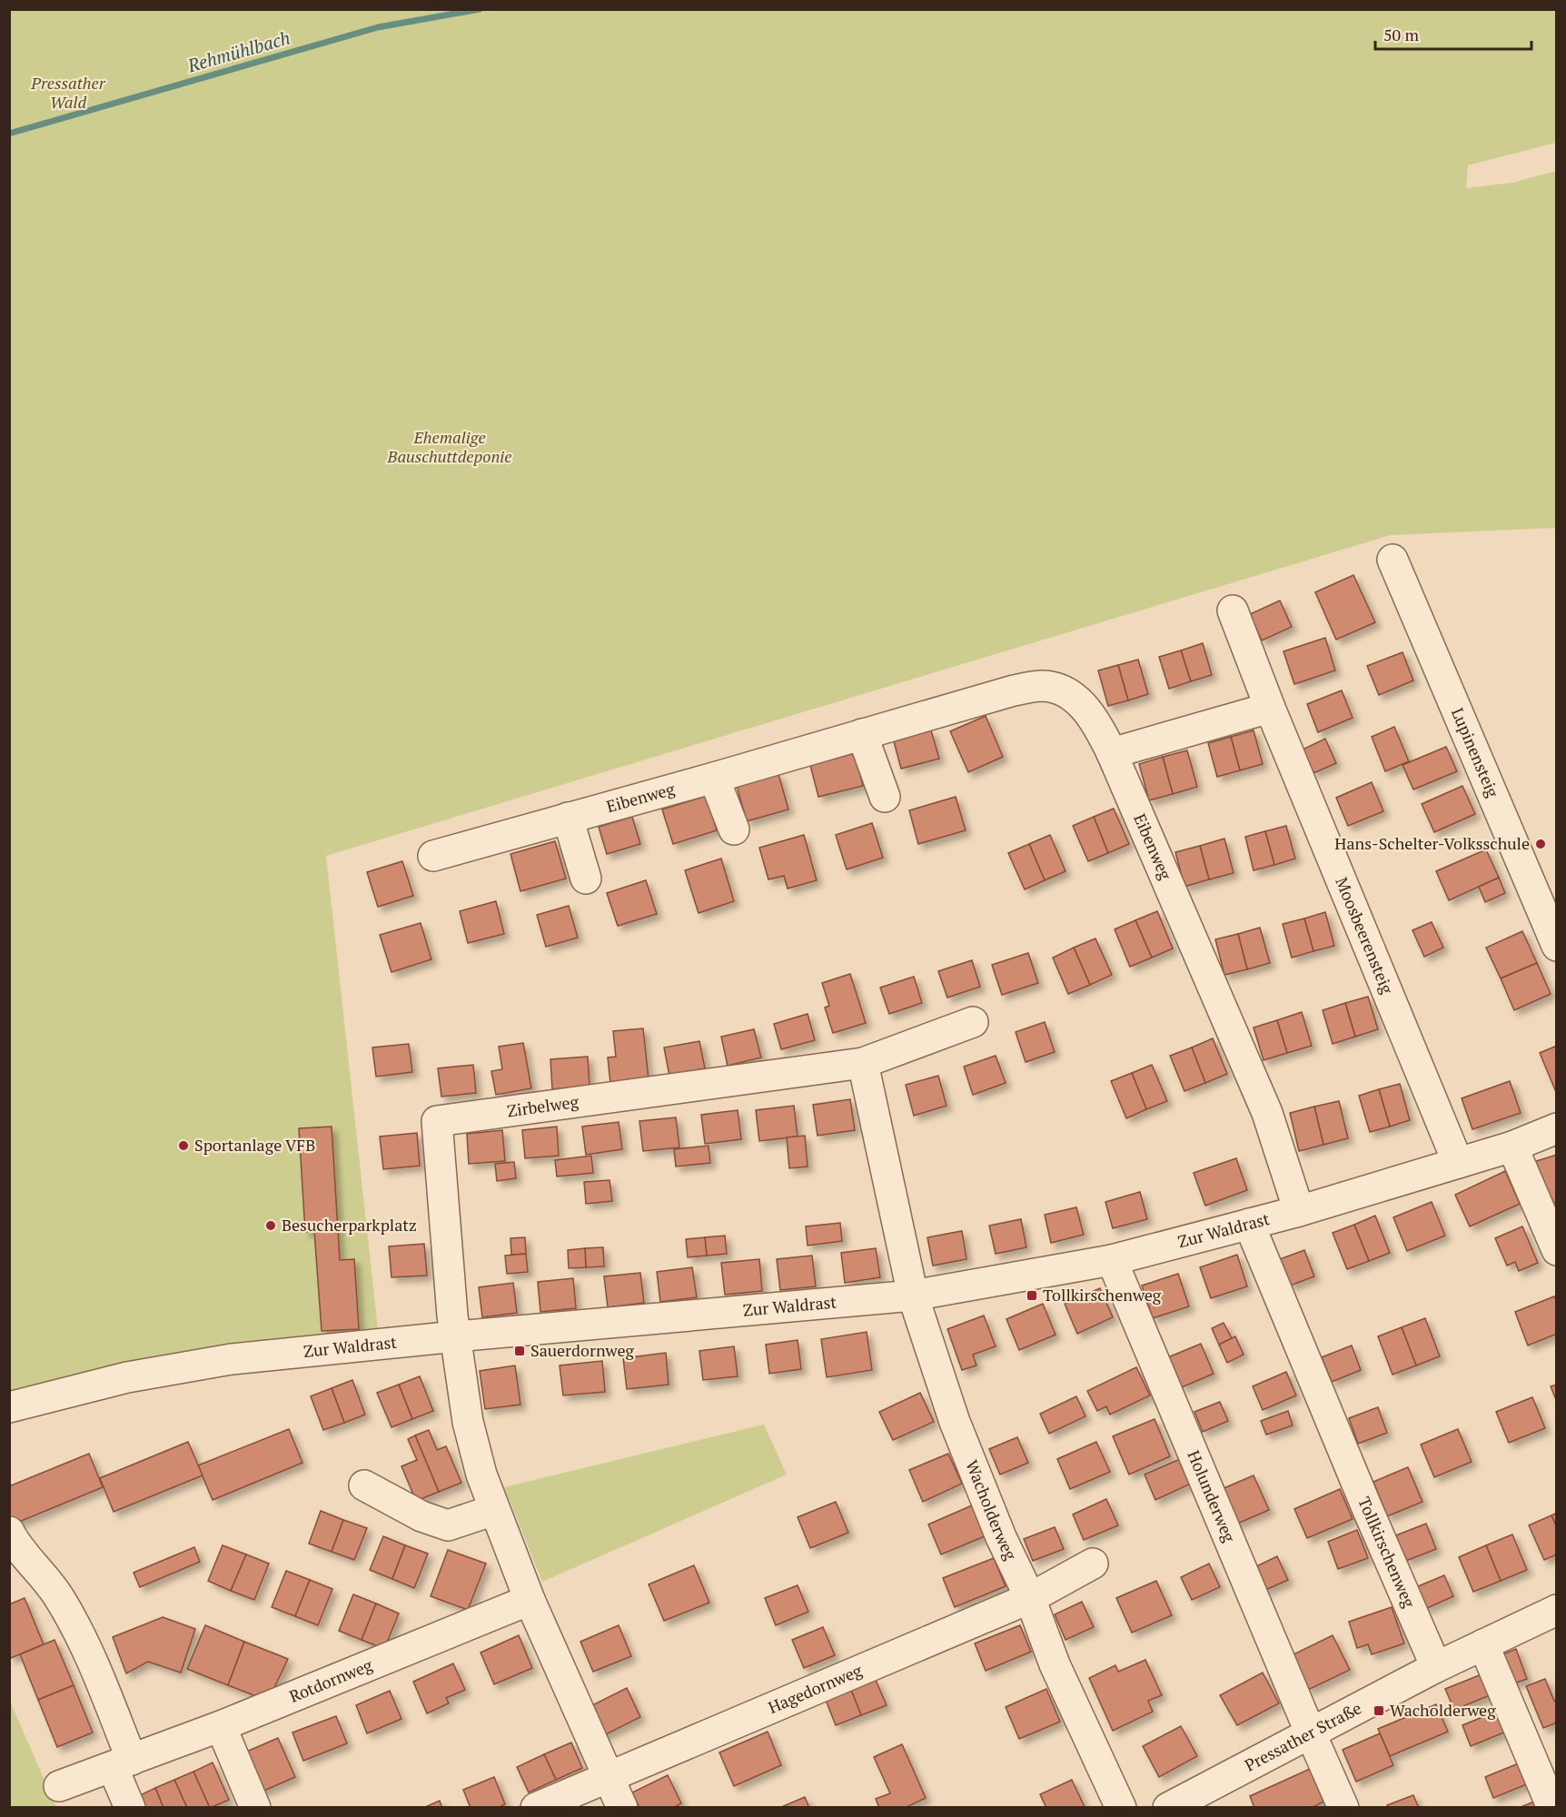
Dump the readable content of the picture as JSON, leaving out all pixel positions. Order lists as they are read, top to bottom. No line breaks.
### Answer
{"streets":{"street":["Lupinensteig","Eibenweg","Moosbeerensteig","Zirbelweg","Zur Waldrast","Holunderweg","Wacholderweg","Tollkirschenweg","Rotdornweg","Hagedornweg","Pressather Straße"]},"crossings":[["Eibenweg","Zur Waldrast"],["Moosbeerensteig","Zur Waldrast"],["Zirbelweg","Zur Waldrast"],["Zur Waldrast","Holunderweg"],["Zur Waldrast","Wacholderweg"],["Zur Waldrast","Tollkirschenweg"],["Holunderweg","Pressather Straße"],["Wacholderweg","Hagedornweg"],["Tollkirschenweg","Pressather Straße"]],"water":["Rehmühlbach"],"parks":["Pressather Wald","Ehemalige Bauschuttdeponie"],"places":{"other":["Hans-Schelter-Volksschule","Sportanlage VFB","Besucherparkplatz"],"transit":["Tollkirschenweg","Sauerdornweg","Wacholderweg"]},"scale_bar":"50 m"}
